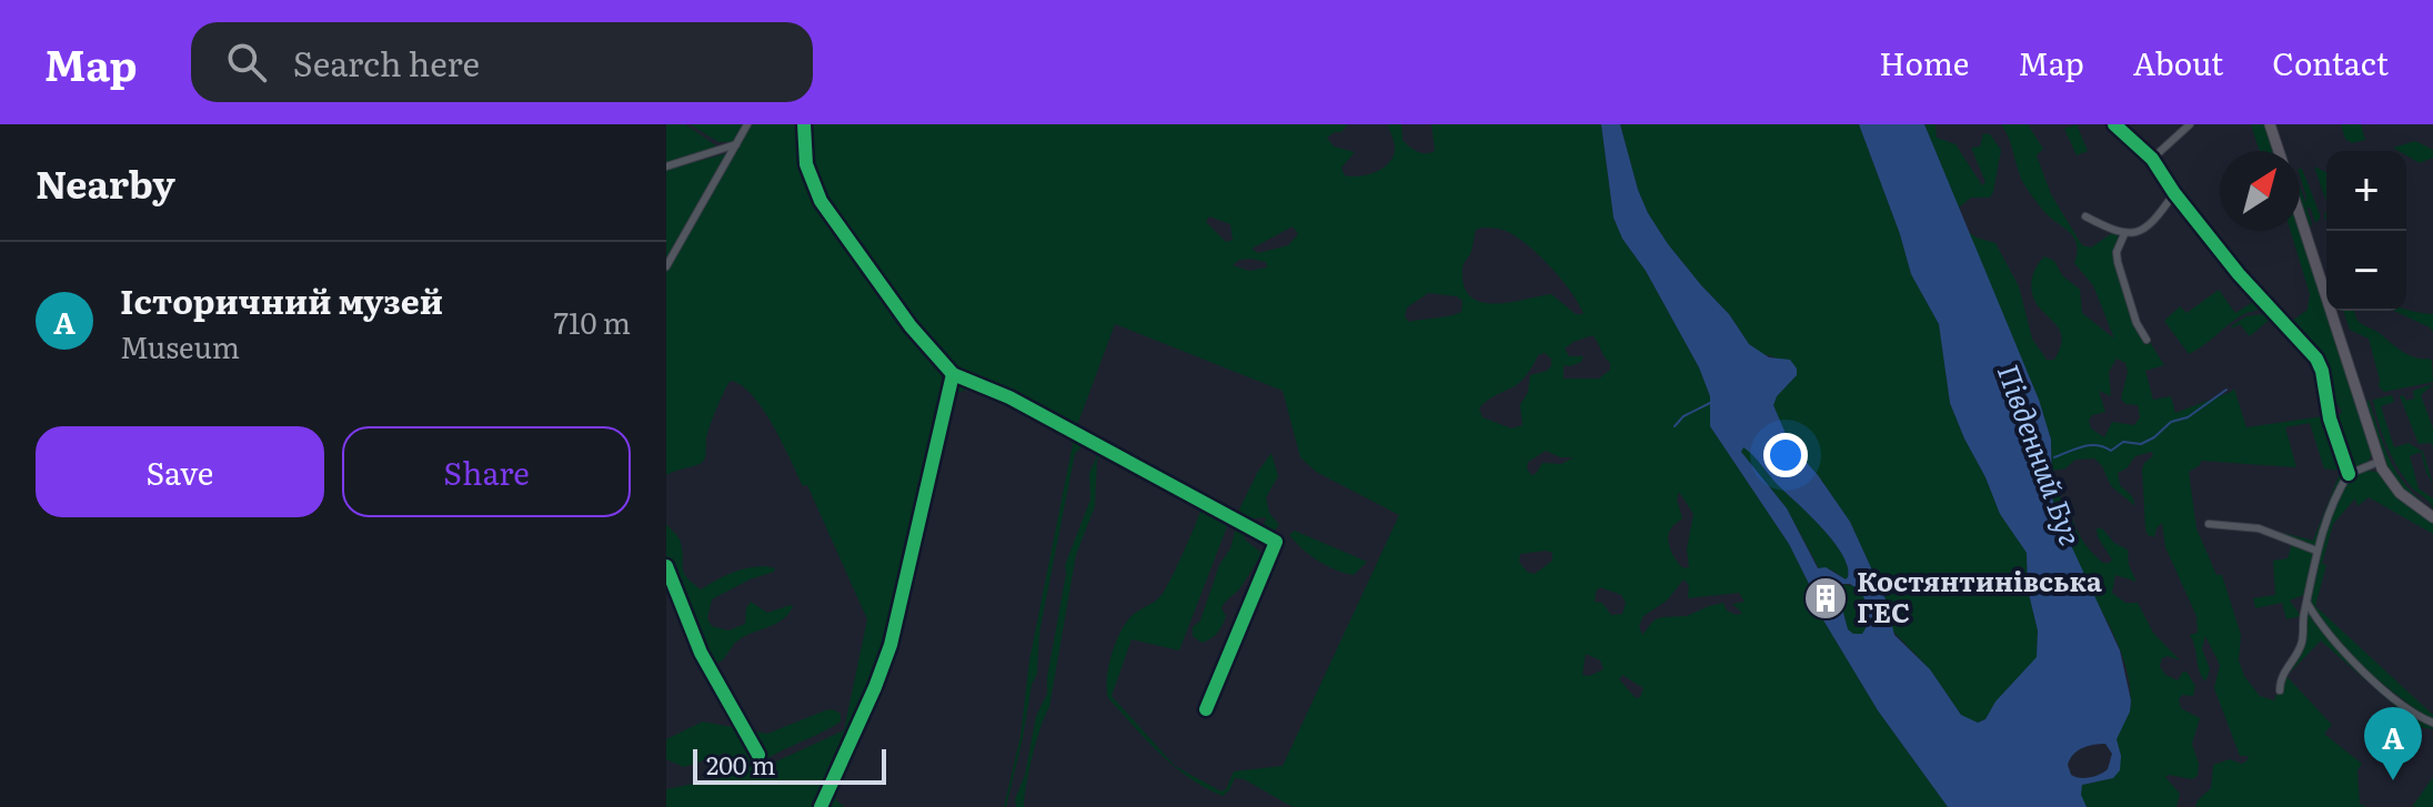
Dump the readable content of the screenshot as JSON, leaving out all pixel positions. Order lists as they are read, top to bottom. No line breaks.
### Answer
{"water":["Південний Буг"],"places":{"building":["Костянтинівська ГЕС"]},"scale_bar":"200 m","north":"top right","page":{"header":"Map","search":"Search here","nav":["Home","Map","About","Contact"],"heading":"Nearby","map_buttons":["+","−"],"list":[{"mark":"A","name":"Історичний музей","note":"Museum","value":"710 m"}],"buttons":["Save","Share"],"pins":"A","scale":"200 m"}}
